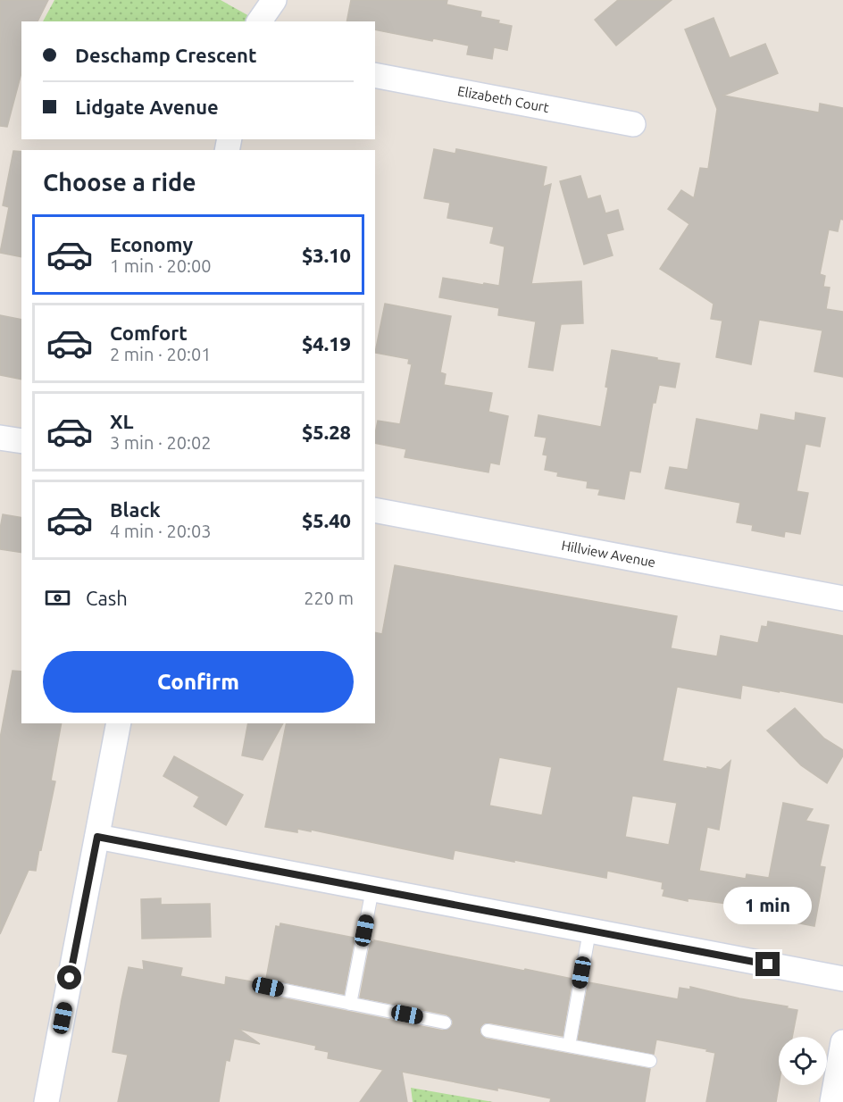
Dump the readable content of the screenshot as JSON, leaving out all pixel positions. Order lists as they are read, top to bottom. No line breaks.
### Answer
{"streets":{"street":["Elizabeth Court","Hillview Avenue"]},"page":{"banner":["Deschamp Crescent","Lidgate Avenue"],"heading":"Choose a ride","list":[{"name":"Economy","note":"1 min · 20:00","value":"$3.10"},{"name":"Comfort","note":"2 min · 20:01","value":"$4.19"},{"name":"XL","note":"3 min · 20:02","value":"$5.28"},{"name":"Black","note":"4 min · 20:03","value":"$5.40"}],"pay":["Cash","220 m"],"buttons":"Confirm","bubble":"1 min"}}
